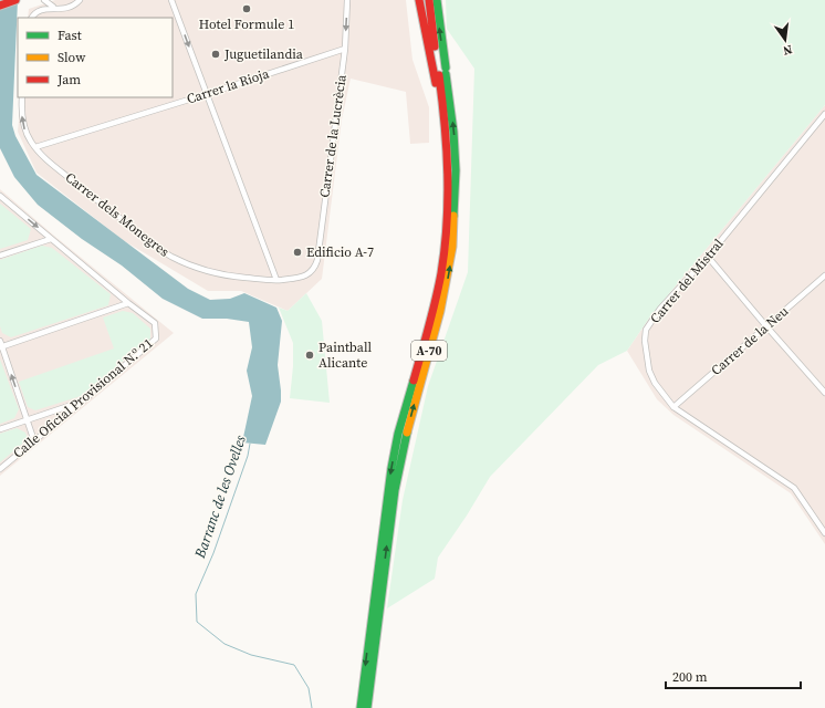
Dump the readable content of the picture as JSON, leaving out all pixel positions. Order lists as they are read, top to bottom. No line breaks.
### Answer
{"streets":{"main road":["A-70"],"street":["Carrer la Rioja","Carrer de la Lucrècia","Carrer dels Monegres","Carrer del Mistral","Carrer de la Neu","Calle Oficial Provisional N.º 21"]},"crossings":[["Carrer la Rioja","Carrer de la Lucrècia"],["Carrer la Rioja","Carrer dels Monegres"],["Carrer de la Lucrècia","Carrer dels Monegres"],["Carrer del Mistral","Carrer de la Neu"]],"water":["Barranc de les Ovelles"],"places":["Hotel Formule 1","Juguetilandia","Edificio A-7","Paintball Alicante"],"legend":["Fast","Slow","Jam"],"scale_bar":"200 m","north":"bottom"}
